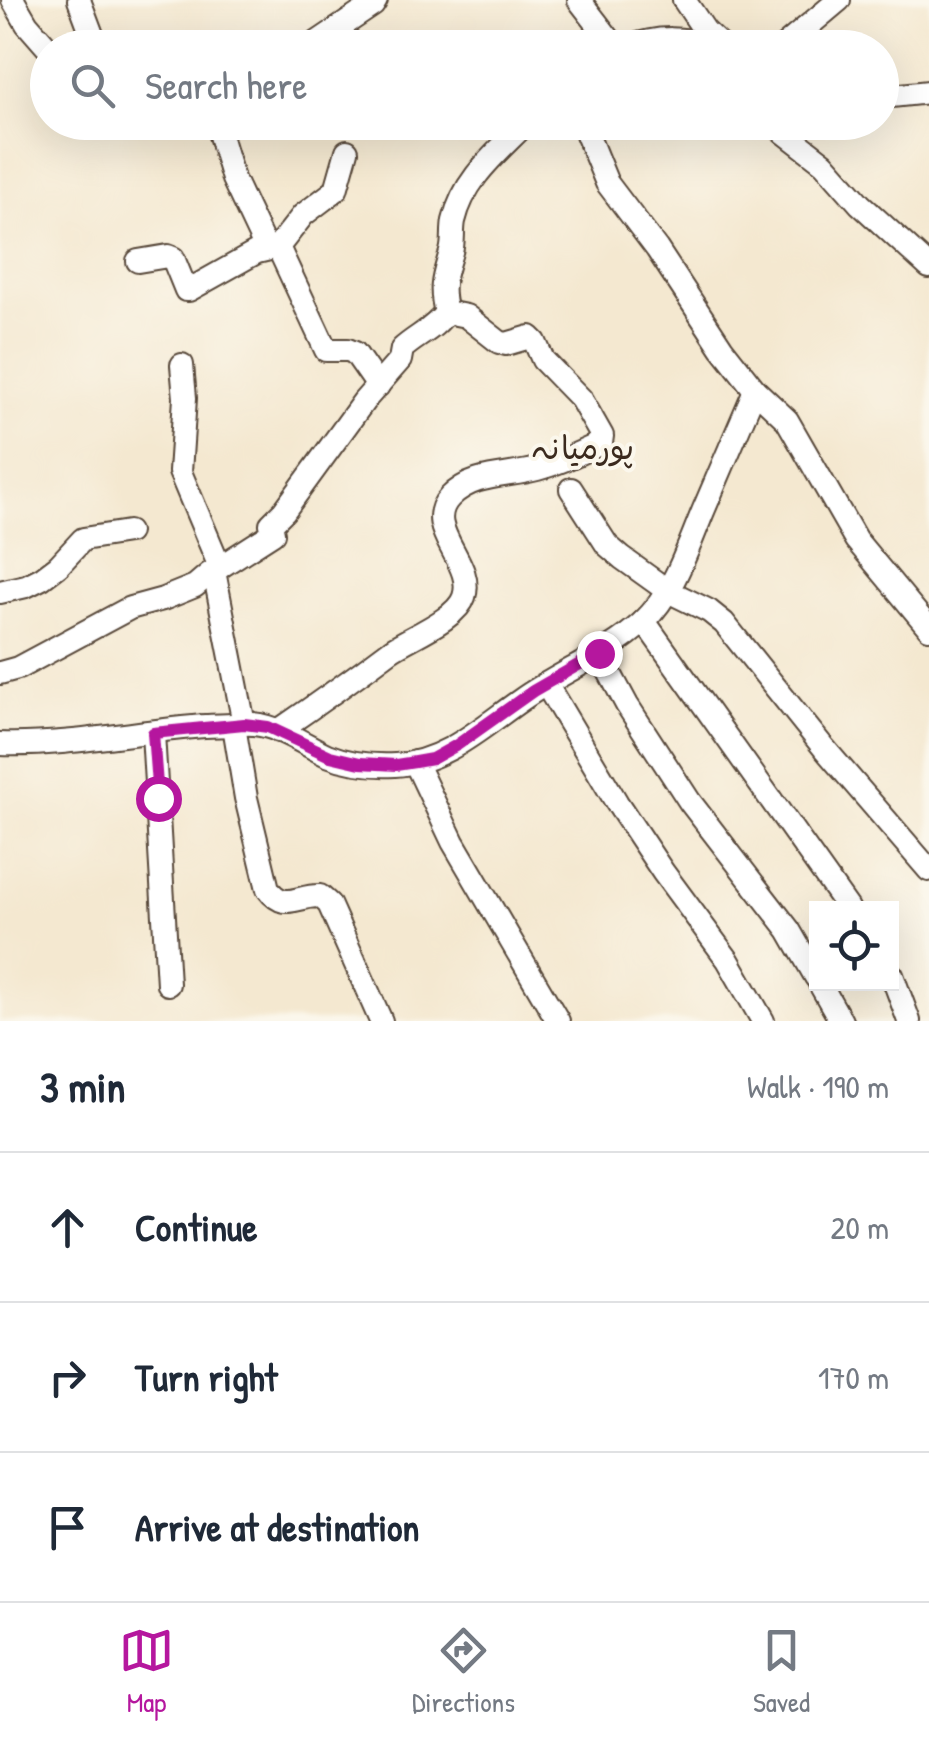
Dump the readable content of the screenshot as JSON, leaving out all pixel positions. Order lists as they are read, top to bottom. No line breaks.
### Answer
{"districts":["پورمیانہ"],"page":{"search":"Search here","heading":["3 min","Walk · 190 m"],"list":[["Continue","20 m"],["Turn right","170 m"],"Arrive at destination"],"nav":["Map","Directions","Saved"]}}
